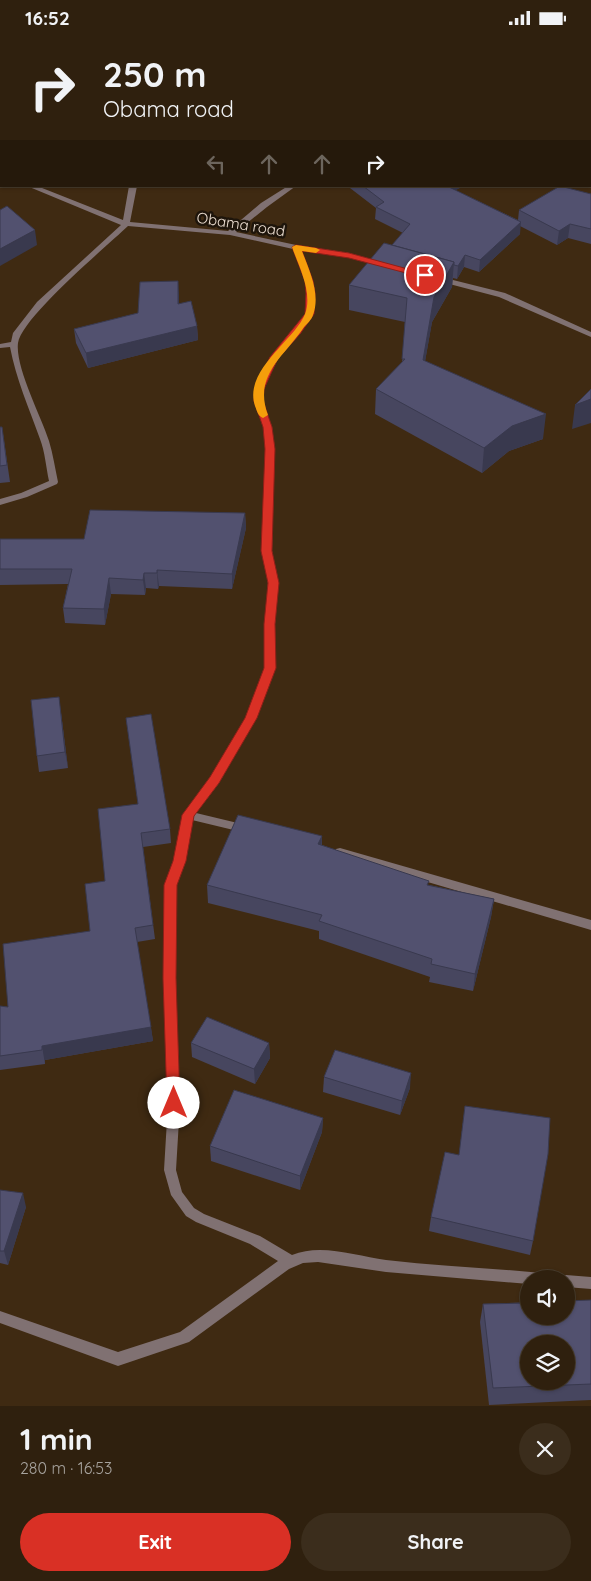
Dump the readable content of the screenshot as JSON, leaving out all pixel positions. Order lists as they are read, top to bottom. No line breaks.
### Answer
{"streets":{"street":["Obama road"]},"page":{"status":"16:52","turn":["250 m","Obama road"],"heading":["1 min","280 m · 16:53"],"buttons":["Exit","Share"]}}
